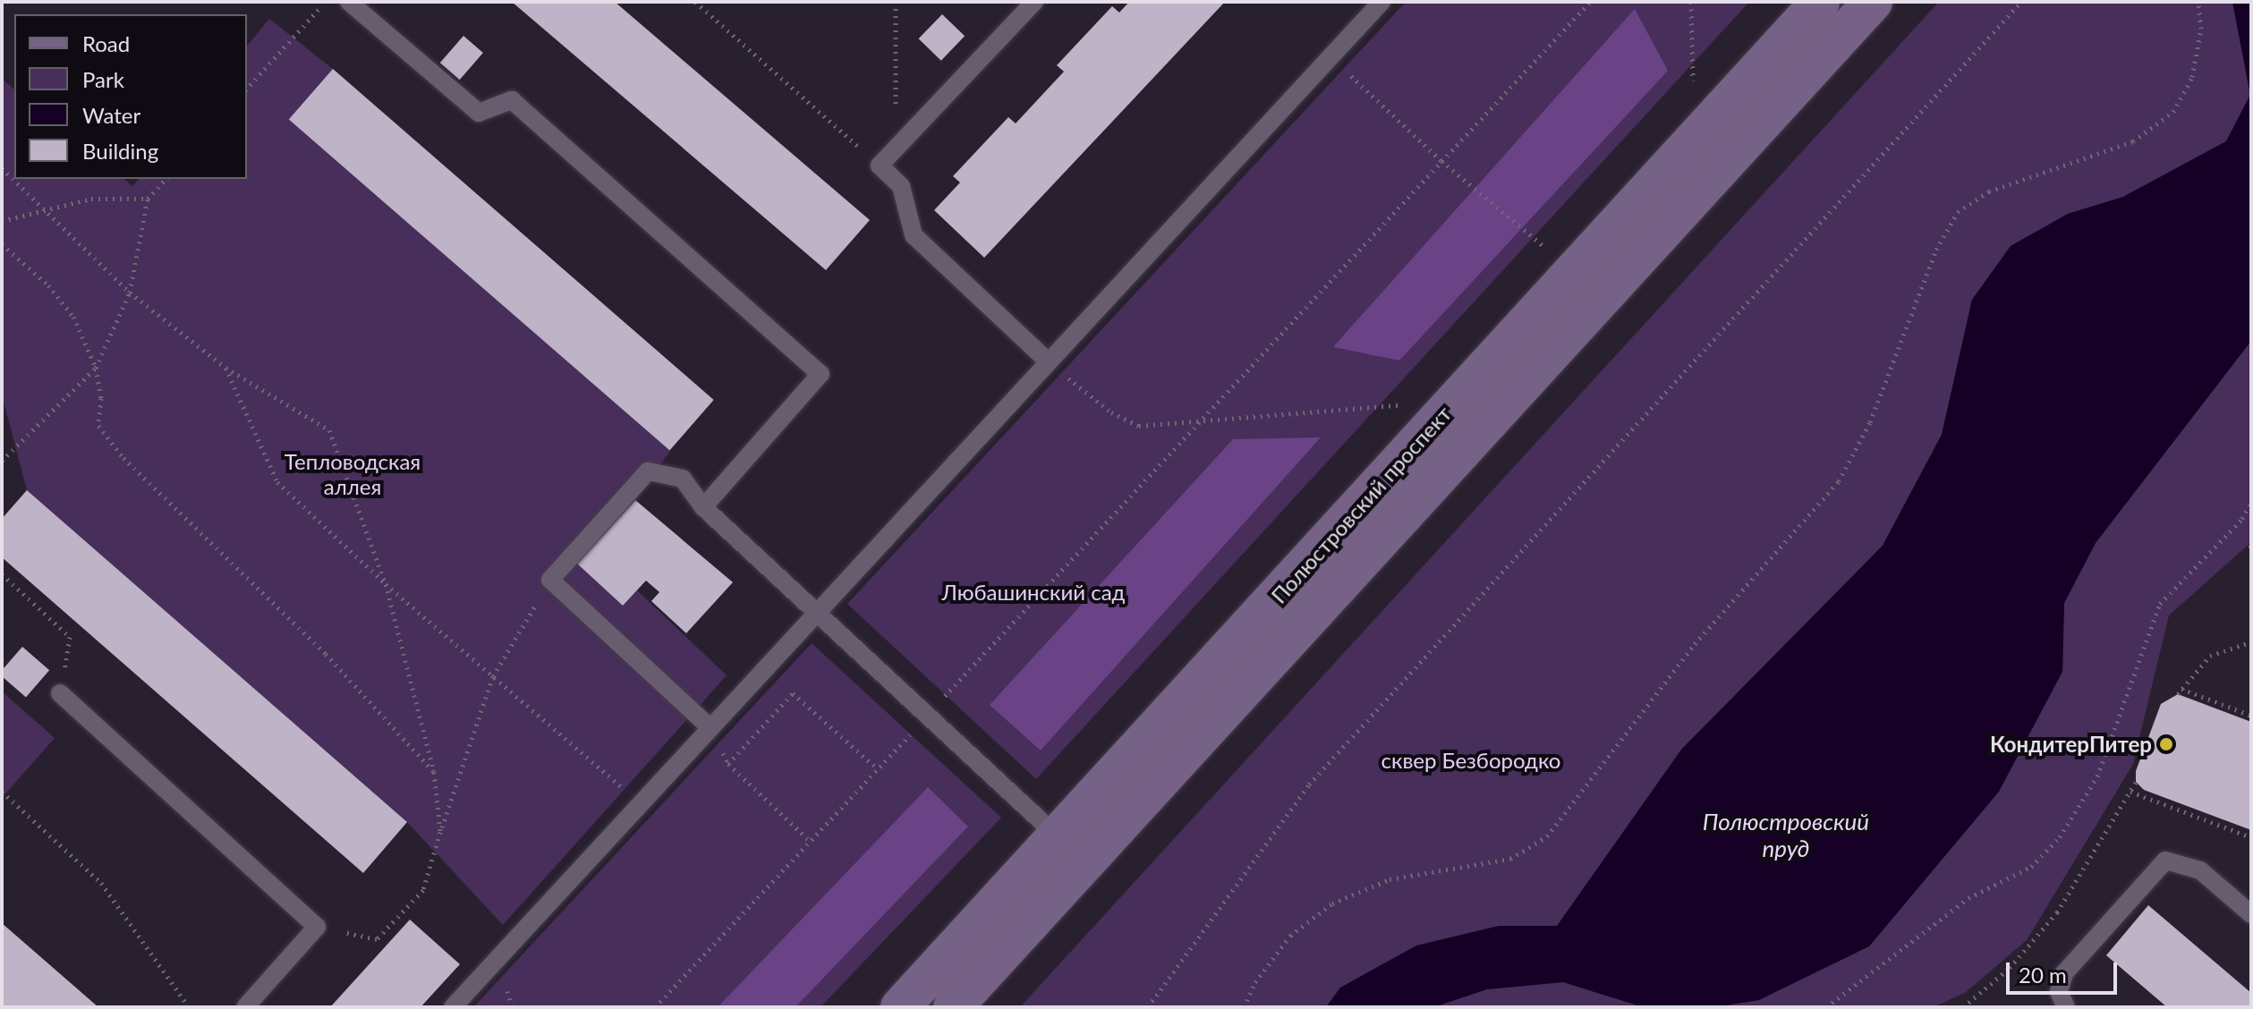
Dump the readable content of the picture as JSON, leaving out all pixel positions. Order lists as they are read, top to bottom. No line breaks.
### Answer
{"streets":{"main road":["Полюстровский проспект"]},"water":["Полюстровский пруд"],"parks":["Тепловодская аллея","Любашинский сад","сквер Безбородко"],"places":["КондитерПитер"],"legend":["Road","Park","Water","Building"],"scale_bar":"20 m"}
